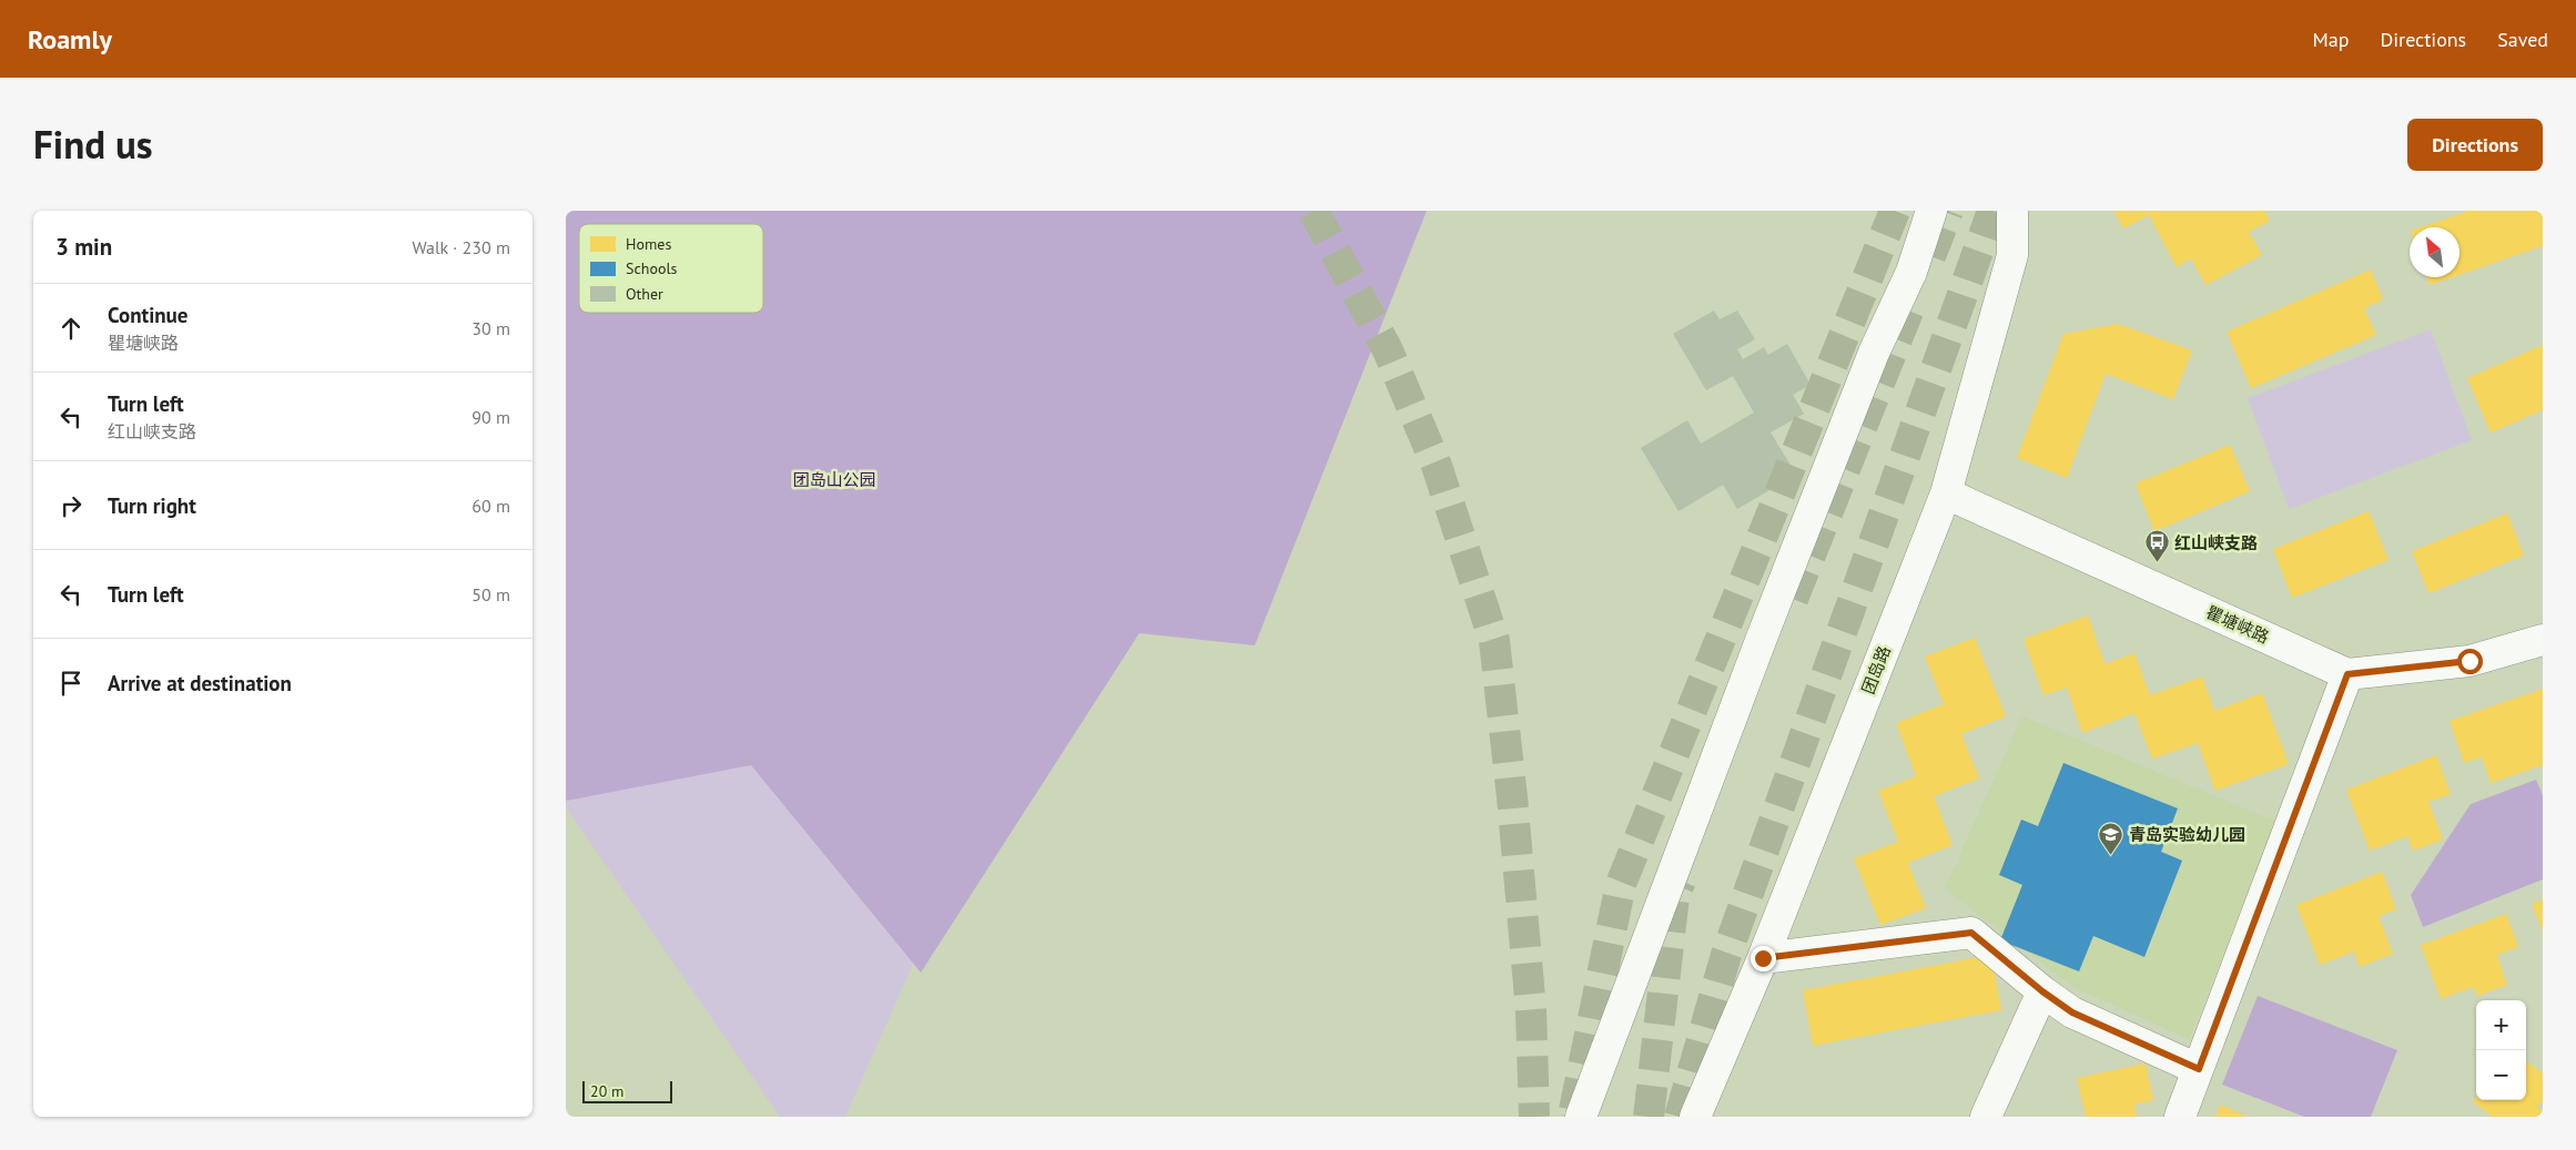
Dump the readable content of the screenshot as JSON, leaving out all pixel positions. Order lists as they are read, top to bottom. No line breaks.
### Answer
{"streets":{"street":["瞿塘峡路","团岛路"]},"crossings":[["瞿塘峡路","团岛路"]],"parks":["团岛山公园"],"places":{"bus stop":["红山峡支路"],"school or university":["青岛实验幼儿园"]},"legend":["Homes","Schools","Other"],"scale_bar":"20 m","north":"top left","page":{"header":"Roamly","nav":["Map","Directions","Saved"],"title":"Find us","buttons":"Directions","heading":["3 min","Walk · 230 m"],"list":[["Continue","瞿塘峡路","30 m"],["Turn left","红山峡支路","90 m"],["Turn right","60 m"],["Turn left","50 m"],"Arrive at destination"],"map_buttons":["+","−"],"scale":"20 m"}}
